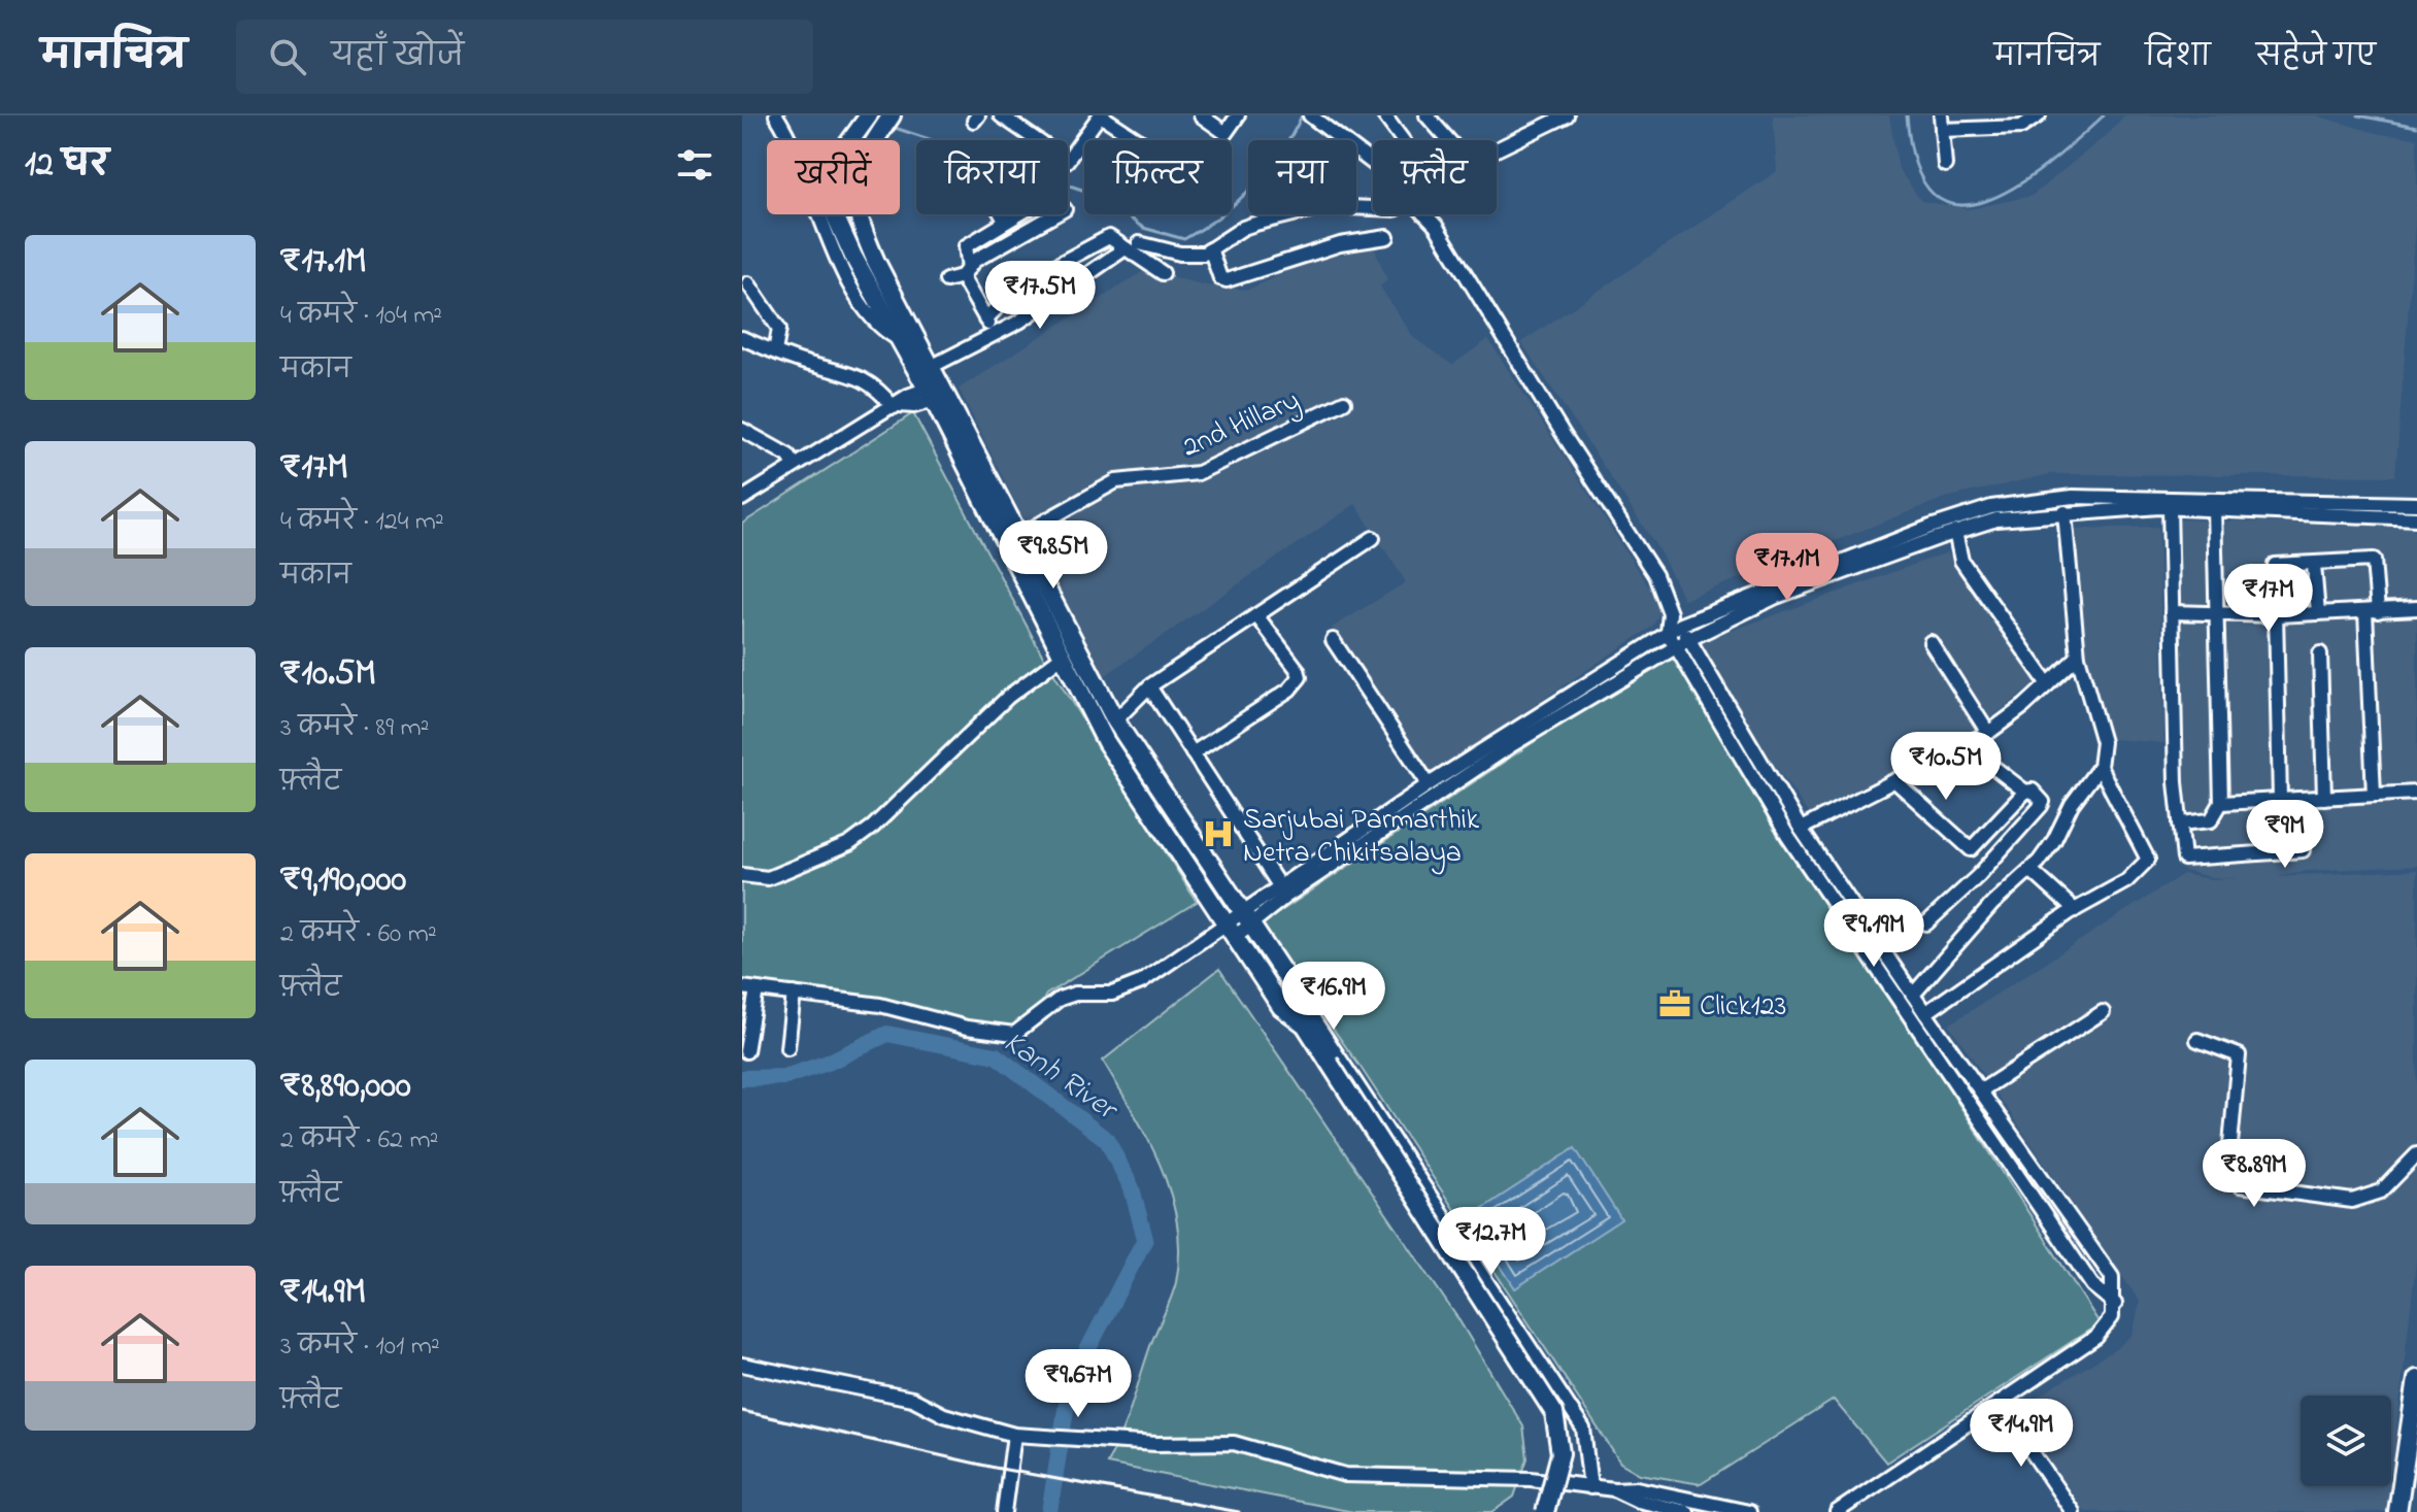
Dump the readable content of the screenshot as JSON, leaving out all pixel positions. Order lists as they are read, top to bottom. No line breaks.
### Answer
{"streets":{"street":["2nd Hillary"]},"water":["Kanh River"],"places":{"hospital":["Sarjubai Parmarthik Netra Chikitsalaya"],"office":["Click123"]},"page":{"header":"मानचित्र","search":"यहाँ खोजें","nav":["मानचित्र","दिशा","सहेजे गए"],"heading":"12 घर","chip":["खरीदें","किराया","फ़िल्टर","नया","फ़्लैट"],"list":[{"name":"₹17.1M","note":"4 कमरे · 104 m² · मकान"},{"name":"₹17M","note":"4 कमरे · 124 m² · मकान"},{"name":"₹10.5M","note":"3 कमरे · 89 m² · फ़्लैट"},{"name":"₹9,190,000","note":"2 कमरे · 60 m² · फ़्लैट"},{"name":"₹8,890,000","note":"2 कमरे · 62 m² · फ़्लैट"},{"name":"₹14.9M","note":"3 कमरे · 101 m² · फ़्लैट"}],"price":["₹17.5M","₹9.85M","₹17.1M","₹17M","₹10.5M","₹9M","₹9.19M","₹16.9M","₹8.89M","₹12.7M","₹9.67M","₹14.9M"]}}
